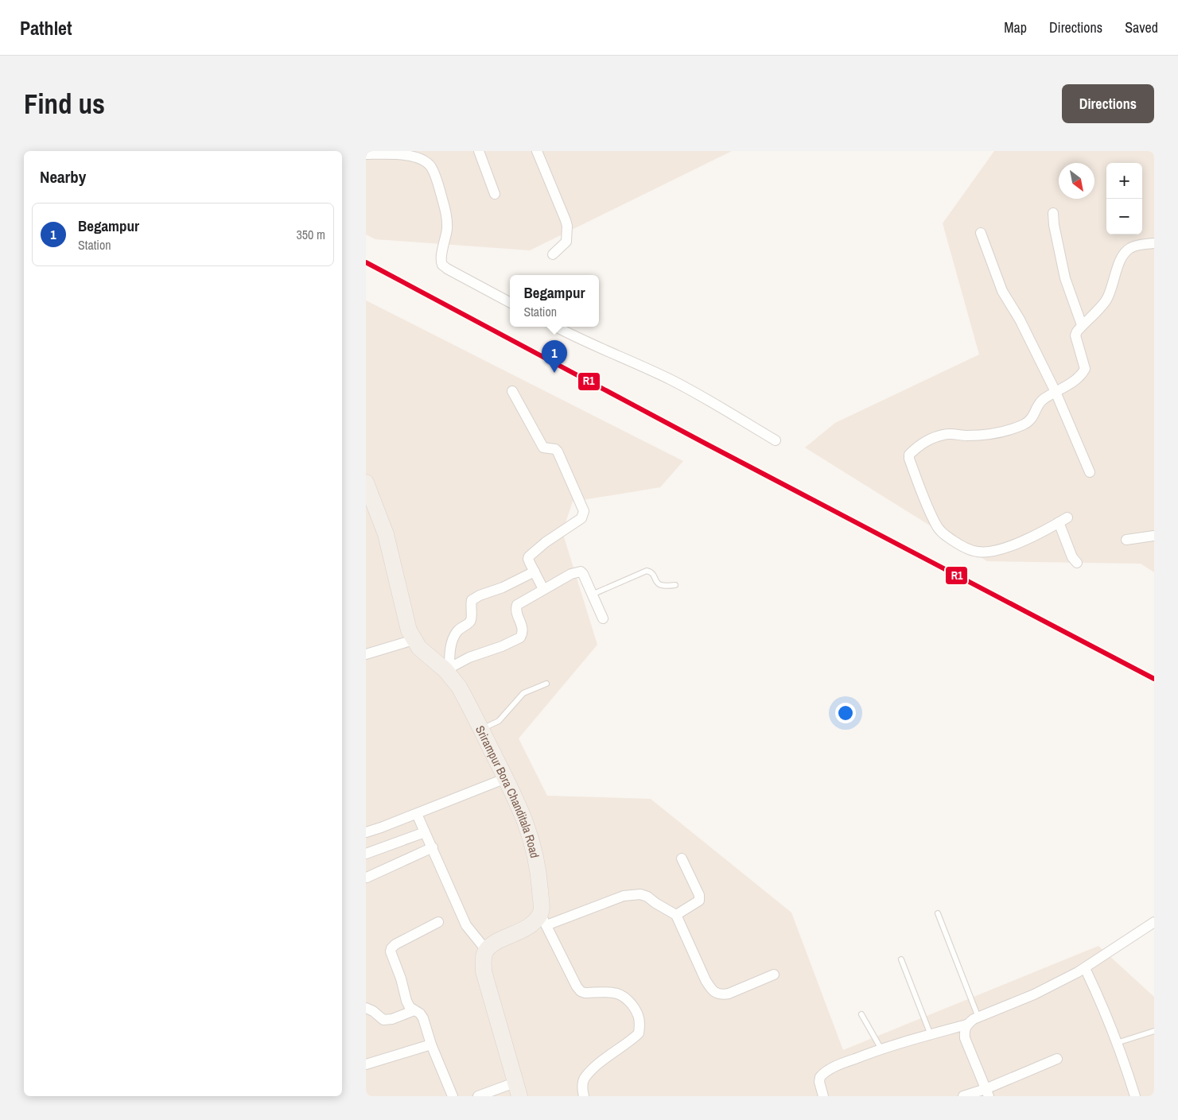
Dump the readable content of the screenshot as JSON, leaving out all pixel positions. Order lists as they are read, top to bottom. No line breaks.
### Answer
{"streets":{"main road":["Srirampur Bora Chanditala Road"]},"lines":["transit line R1"],"north":"bottom right","page":{"header":"Pathlet","nav":["Map","Directions","Saved"],"buttons":"Directions","title":"Find us","heading":"Nearby","map_buttons":["+","−"],"list":[{"mark":"1","name":"Begampur","note":"Station","value":"350 m"}],"popup":["Begampur","Station"],"pins":"1"}}
